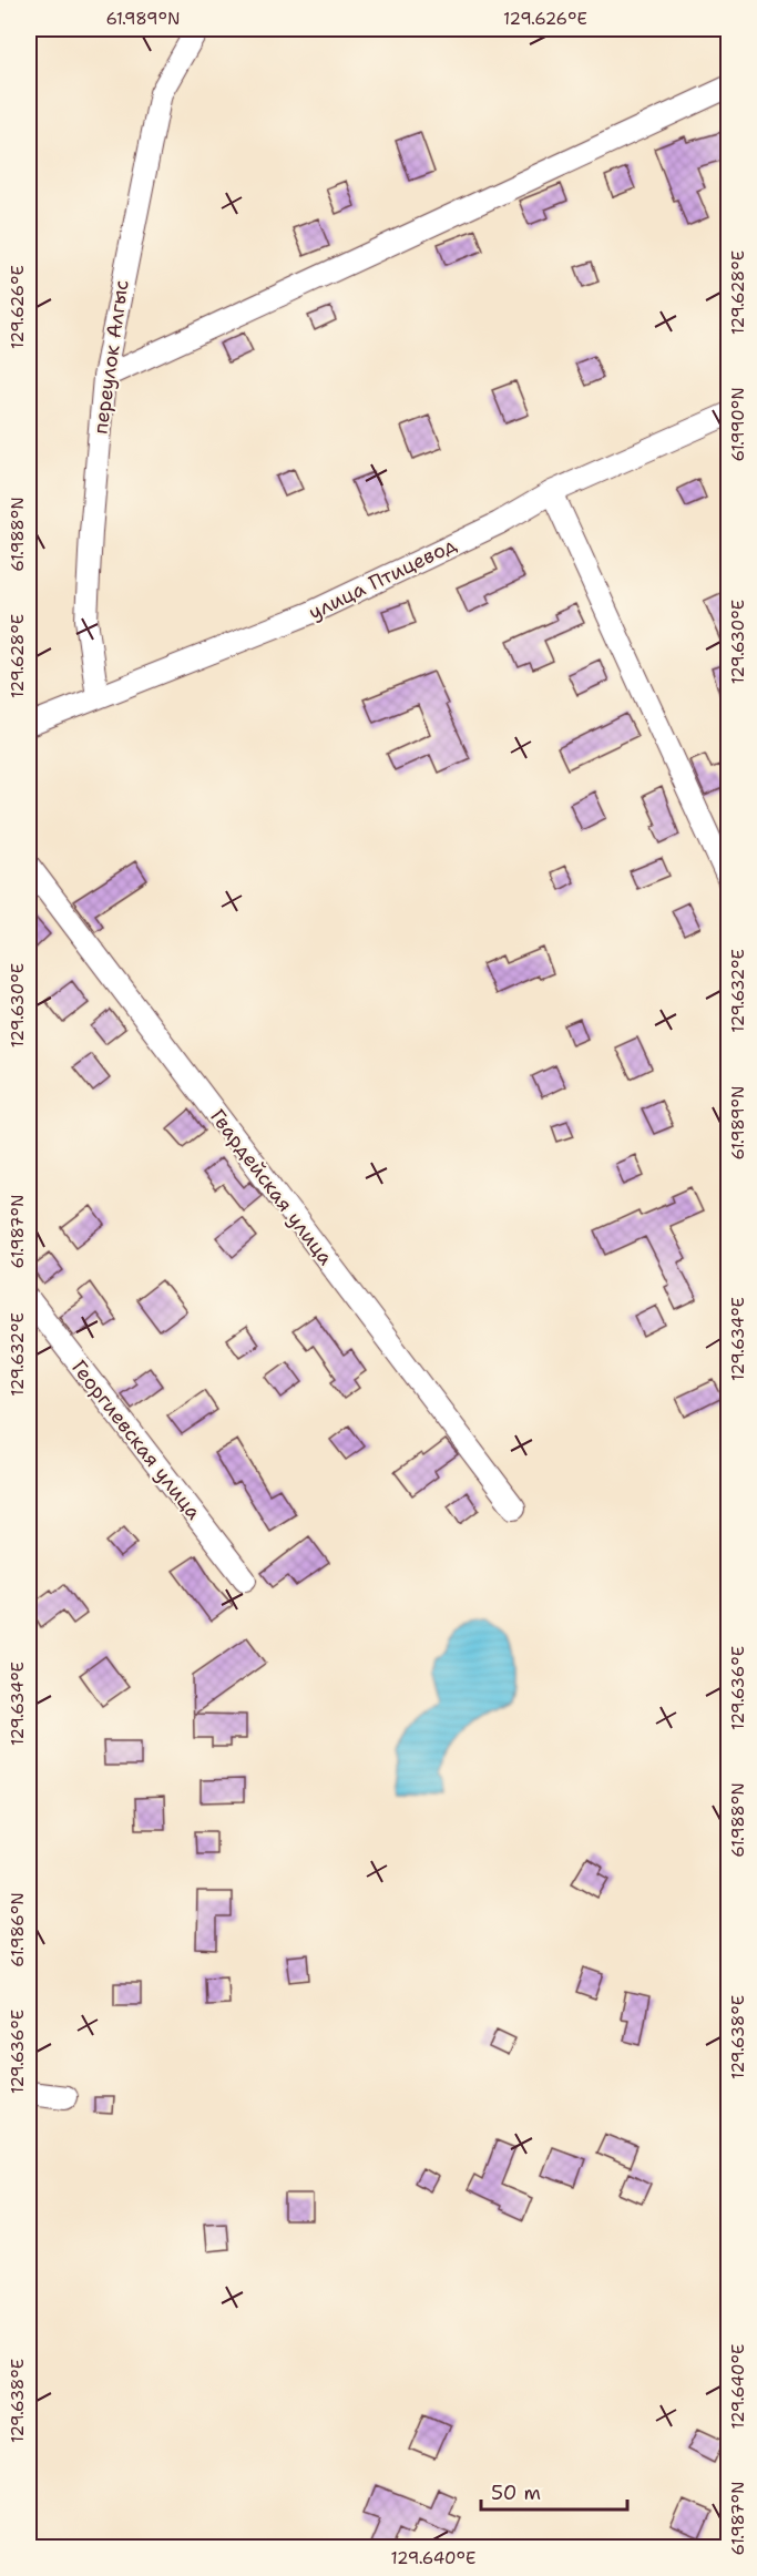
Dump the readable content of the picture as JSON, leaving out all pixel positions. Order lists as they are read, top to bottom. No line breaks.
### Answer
{"streets":{"street":["переулок Алгыс","улица Птицевод","Гвардейская улица","Георгиевская улица"]},"crossings":[["переулок Алгыс","улица Птицевод"]],"scale_bar":"50 m","coordinates":["61.989°N","129.626°E","129.628°E","61.990°N","61.988°N","129.630°E","129.632°E","61.987°N","129.634°E","129.636°E","61.986°N","129.638°E","129.640°E"]}
